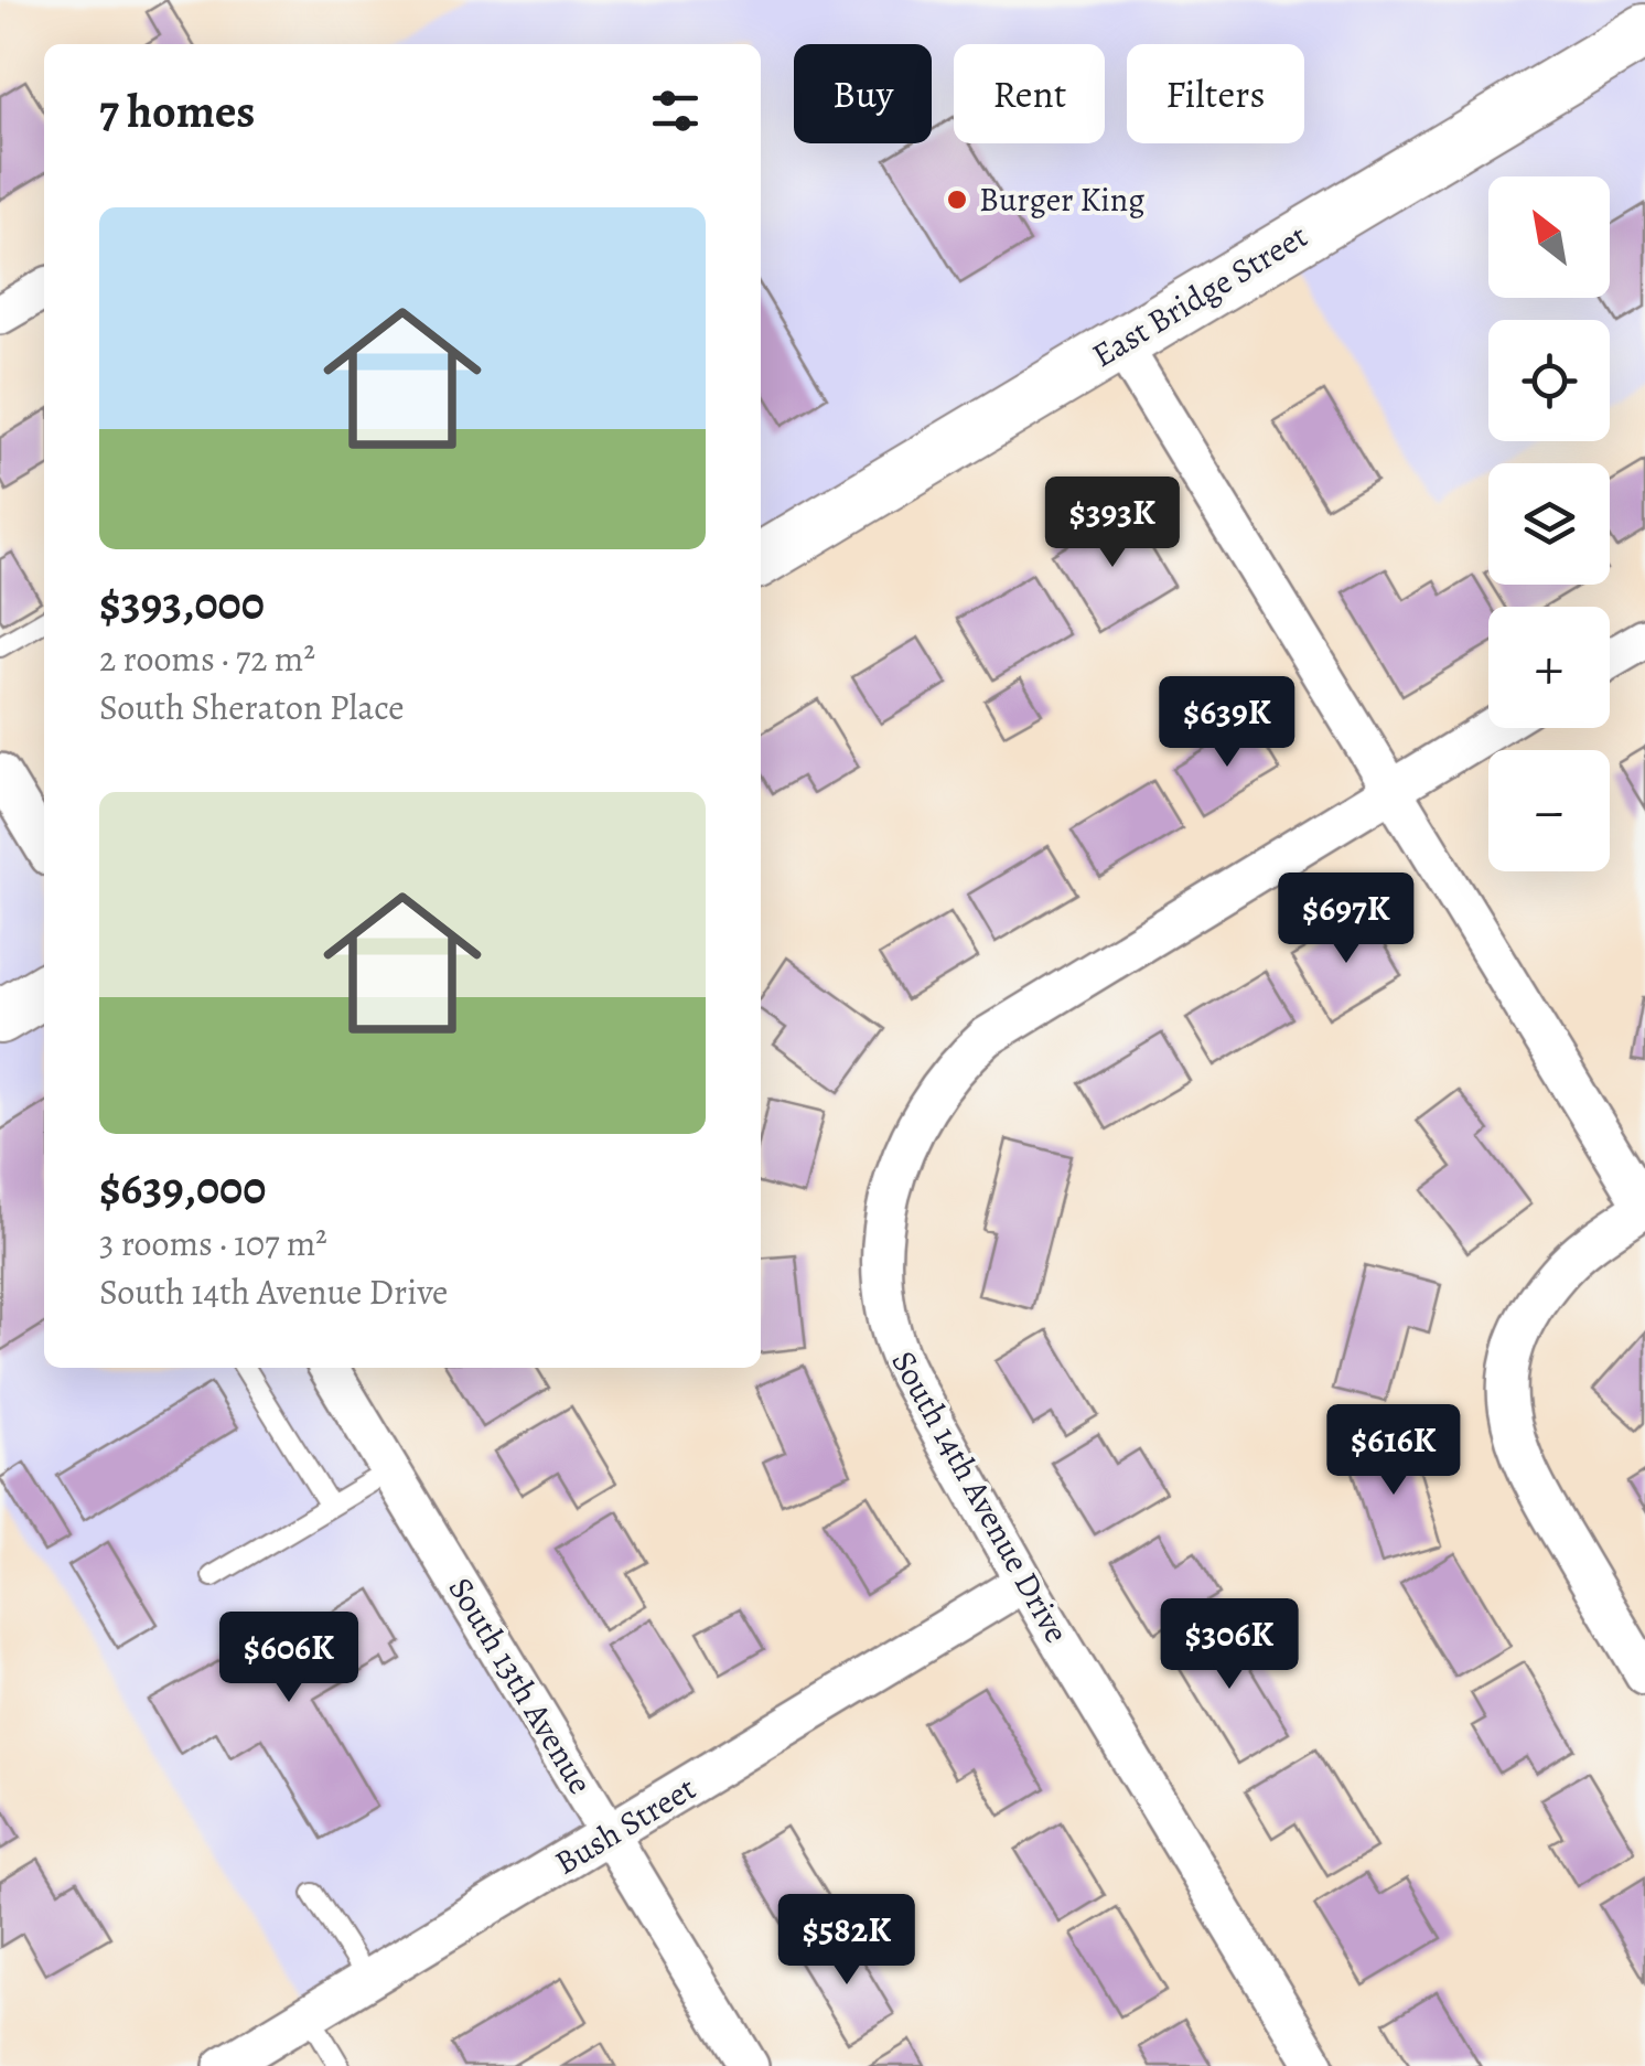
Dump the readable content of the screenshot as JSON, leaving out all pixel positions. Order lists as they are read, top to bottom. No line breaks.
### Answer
{"streets":{"main road":["East Bridge Street"],"street":["South 14th Avenue Drive","South 13th Avenue","Bush Street"]},"crossings":[["South 14th Avenue Drive","Bush Street"],["South 13th Avenue","Bush Street"]],"places":["Burger King"],"north":"top left","page":{"chip":["Buy","Rent","Filters"],"heading":"7 homes","map_buttons":["+","−"],"list":[{"name":"$393,000","note":"2 rooms · 72 m² · South Sheraton Place"},{"name":"$639,000","note":"3 rooms · 107 m² · South 14th Avenue Drive"}],"price":["$393K","$639K","$697K","$616K","$306K","$606K","$582K"]}}
